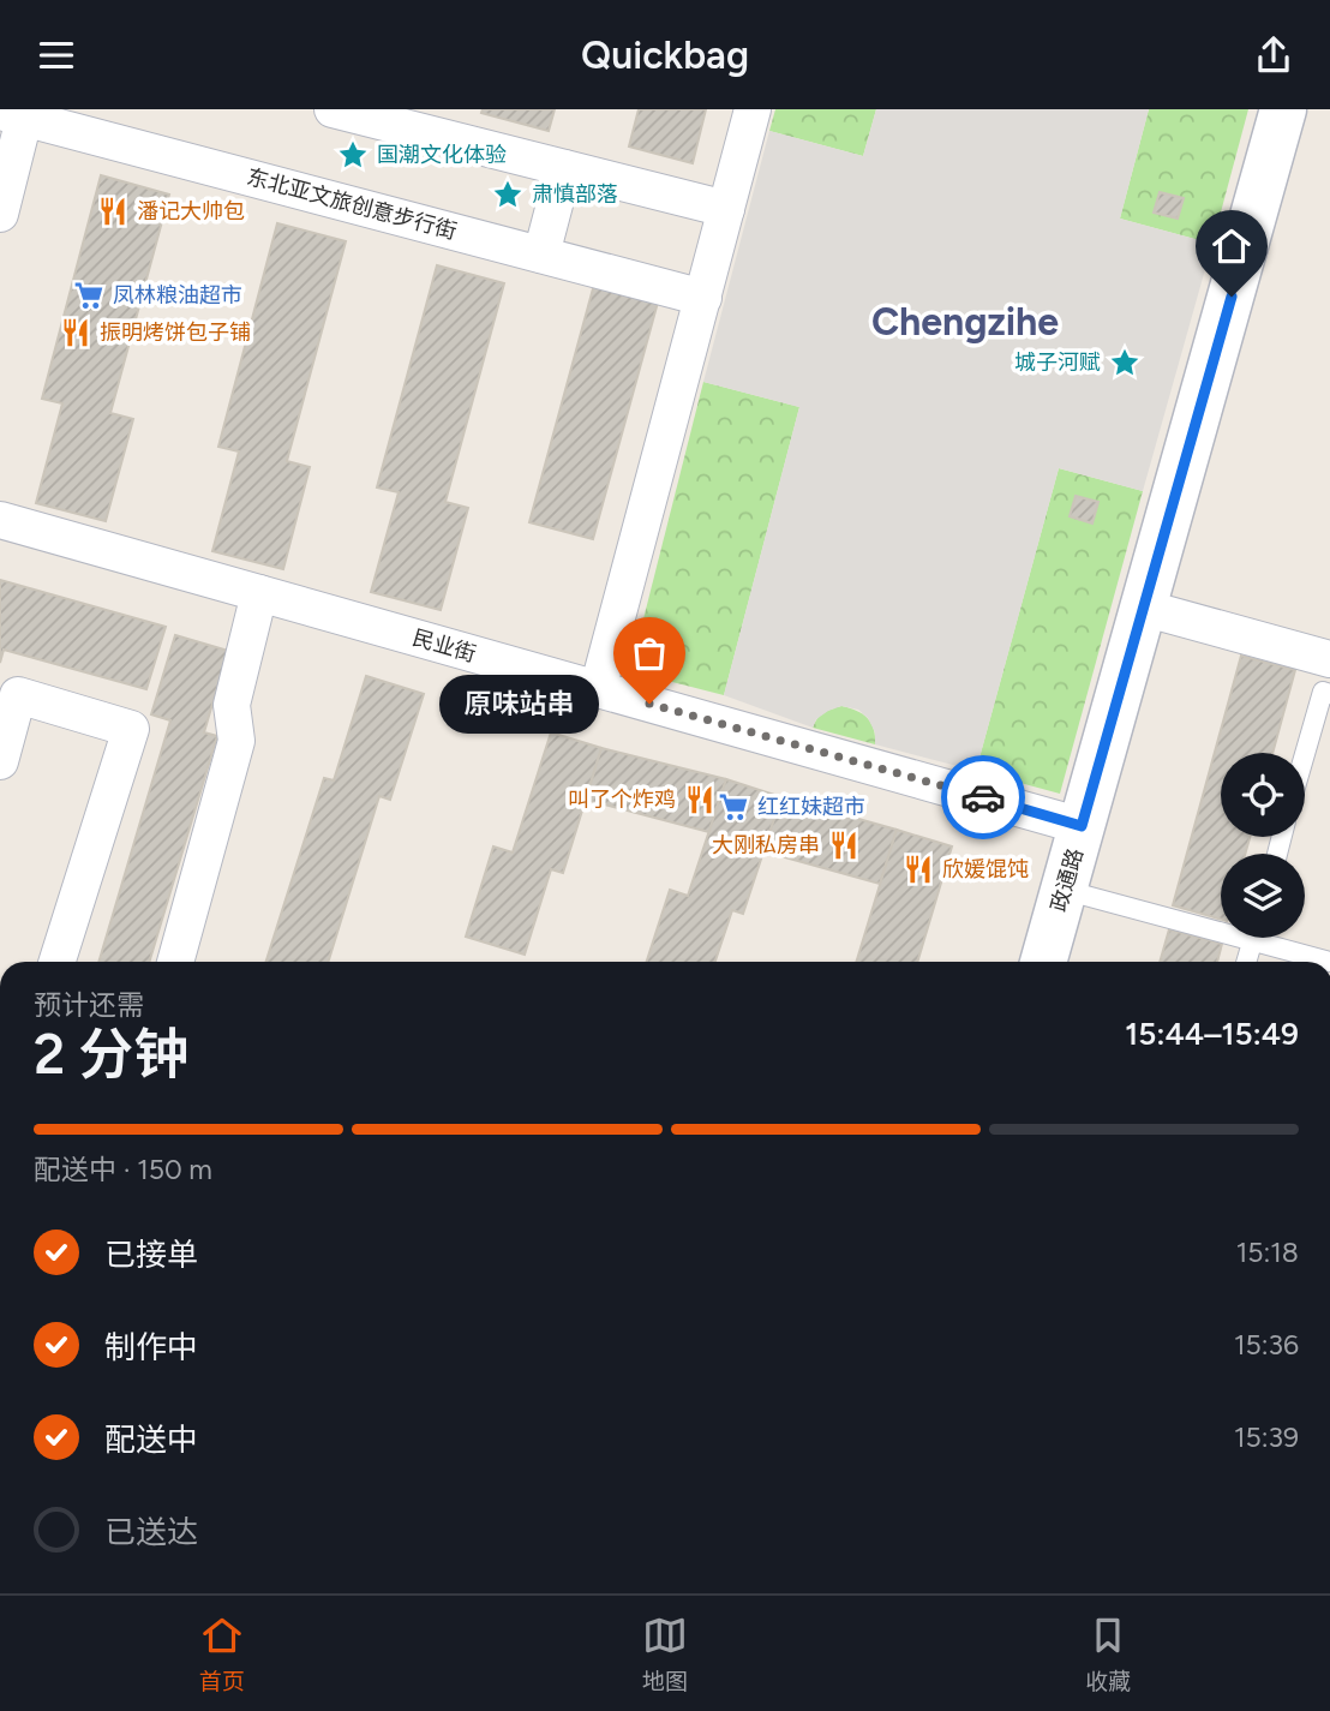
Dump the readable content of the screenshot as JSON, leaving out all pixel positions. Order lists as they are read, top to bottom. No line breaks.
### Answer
{"streets":{"main road":["政通路"],"street":["东北亚文旅创意步行街","民业街"]},"crossings":[["民业街","政通路"]],"districts":["Chengzihe"],"places":{"place":["国潮文化体验","肃慎部落","城子河赋"],"restaurant":["潘记大帅包","振明烤饼包子铺","叫了个炸鸡","大刚私房串","欣媛馄饨"],"supermarket":["凤林粮油超市","红红妹超市"],"other":["原味站串"]},"page":{"header":"Quickbag","bubble":"原味站串","heading":["2 分钟","预计还需","15:44–15:49"],"bar":"配送中 · 150 m","list":[["已接单","15:18"],["制作中","15:36"],["配送中","15:39"],"已送达"],"tabs":["首页","地图","收藏"]}}
